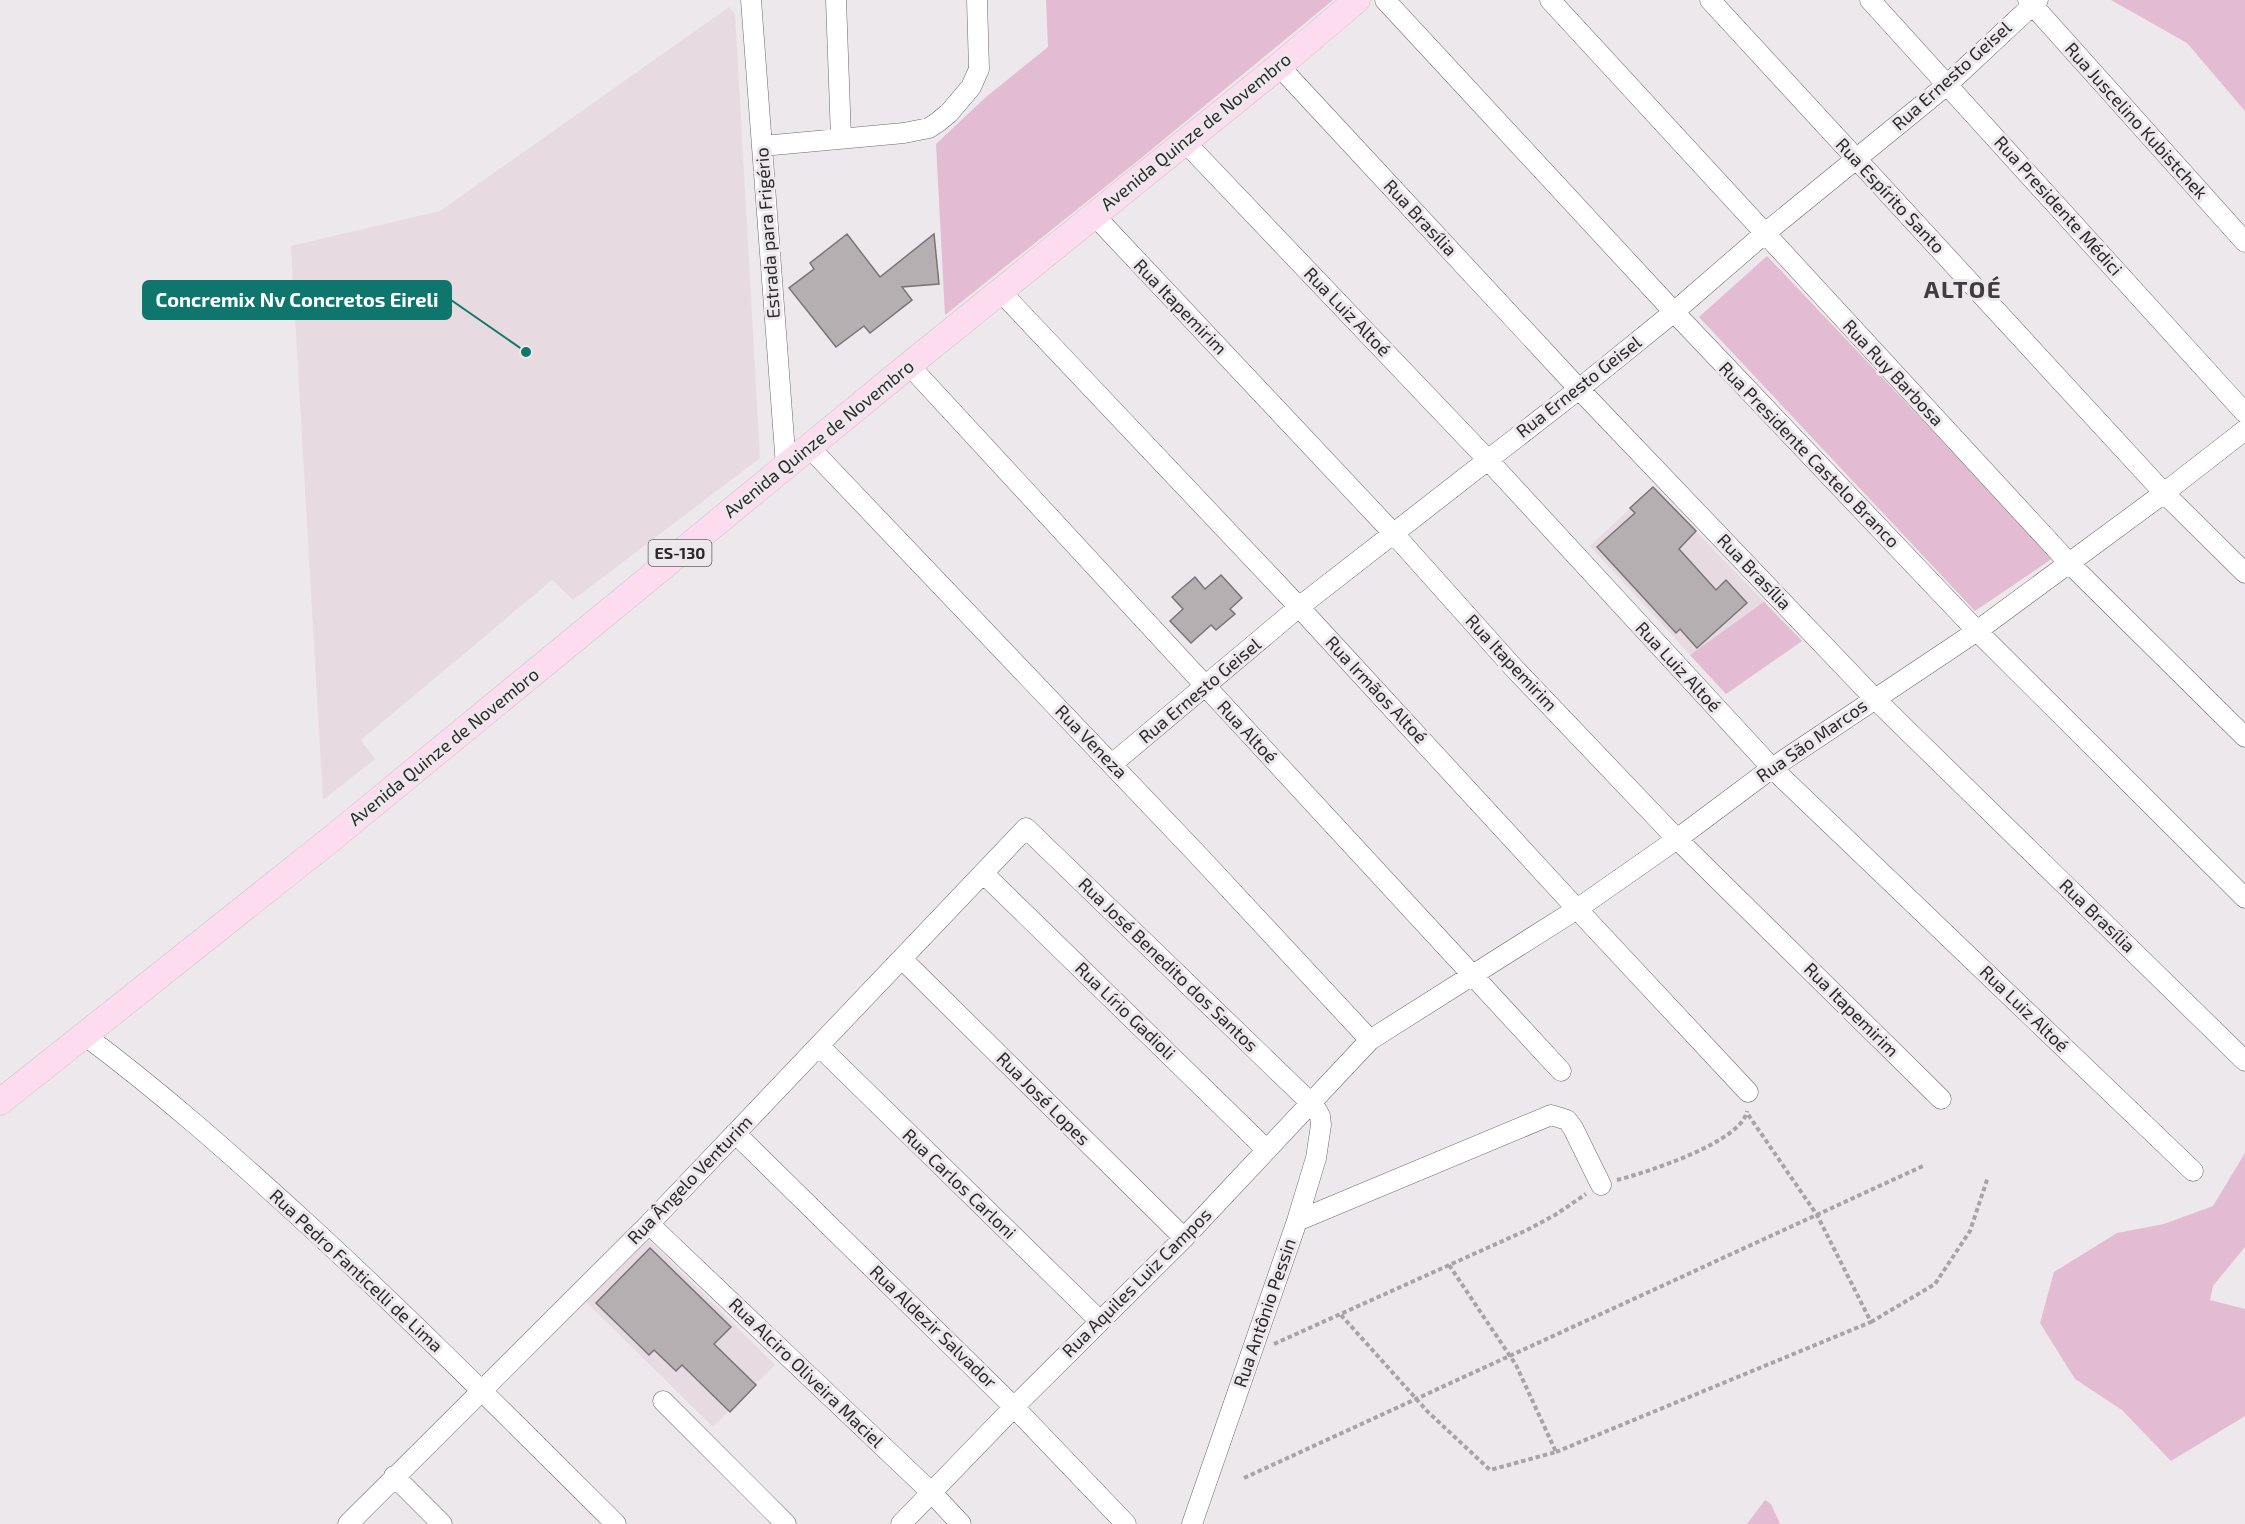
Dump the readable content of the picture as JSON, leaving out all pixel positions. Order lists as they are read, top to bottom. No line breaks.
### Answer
{"streets":{"main road":["Avenida Quinze de Novembro","ES-130"],"street":["Rua Ernesto Geisel","Rua Juscelino Kubistchek","Rua Espírito Santo","Rua Presidente Médici","Rua Brasília","Estrada para Frigério","Rua Itapemirim","Rua Luiz Altoé","Rua Ruy Barbosa","Rua Presidente Castelo Branco","Rua Irmãos Altoé","Rua Altoé","Rua São Marcos","Rua Veneza","Rua José Benedito dos Santos","Rua Lírio Gadioli","Rua José Lopes","Rua Ângelo Venturim","Rua Carlos Carloni","Rua Pedro Fanticelli de Lima","Rua Aquiles Luiz Campos","Rua Antônio Pessin","Rua Aldezir Salvador","Rua Alciro Oliveira Maciel"]},"crossings":[["Rua Ernesto Geisel","Rua Juscelino Kubistchek"],["Rua Ernesto Geisel","Rua Espírito Santo"],["Rua Ernesto Geisel","Rua Presidente Médici"],["Rua Ernesto Geisel","Rua Brasília"],["Rua Ernesto Geisel","Rua Itapemirim"],["Rua Ernesto Geisel","Rua Luiz Altoé"],["Rua Ernesto Geisel","Rua Ruy Barbosa"],["Rua Ernesto Geisel","Rua Presidente Castelo Branco"],["Rua Ernesto Geisel","Rua Irmãos Altoé"],["Rua Ernesto Geisel","Rua Altoé"],["Rua Ernesto Geisel","Rua Veneza"],["Avenida Quinze de Novembro","Rua Brasília"],["Avenida Quinze de Novembro","Estrada para Frigério"],["Avenida Quinze de Novembro","Rua Itapemirim"],["Avenida Quinze de Novembro","Rua Luiz Altoé"],["Avenida Quinze de Novembro","Rua Irmãos Altoé"],["Avenida Quinze de Novembro","Rua Altoé"],["Avenida Quinze de Novembro","Rua Veneza"],["Avenida Quinze de Novembro","Rua Pedro Fanticelli de Lima"],["Rua Espírito Santo","Rua São Marcos"],["Rua Brasília","Rua São Marcos"],["Rua Itapemirim","Rua São Marcos"],["Rua Luiz Altoé","Rua São Marcos"],["Rua Ruy Barbosa","Rua São Marcos"],["Rua Presidente Castelo Branco","Rua São Marcos"],["Rua Irmãos Altoé","Rua São Marcos"],["Rua Altoé","Rua São Marcos"],["Rua São Marcos","Rua Veneza"],["Rua São Marcos","Rua Aquiles Luiz Campos"],["Rua Veneza","Rua Aquiles Luiz Campos"],["Rua José Benedito dos Santos","Rua Ângelo Venturim"],["Rua José Benedito dos Santos","Rua Aquiles Luiz Campos"],["Rua José Benedito dos Santos","Rua Antônio Pessin"],["Rua Lírio Gadioli","Rua Ângelo Venturim"],["Rua Lírio Gadioli","Rua Aquiles Luiz Campos"],["Rua José Lopes","Rua Ângelo Venturim"],["Rua José Lopes","Rua Aquiles Luiz Campos"],["Rua Ângelo Venturim","Rua Carlos Carloni"],["Rua Ângelo Venturim","Rua Pedro Fanticelli de Lima"],["Rua Ângelo Venturim","Rua Aldezir Salvador"],["Rua Ângelo Venturim","Rua Alciro Oliveira Maciel"],["Rua Carlos Carloni","Rua Aquiles Luiz Campos"],["Rua Aquiles Luiz Campos","Rua Antônio Pessin"],["Rua Aquiles Luiz Campos","Rua Aldezir Salvador"],["Rua Aquiles Luiz Campos","Rua Alciro Oliveira Maciel"]],"districts":["ALTOÉ"],"places":["Concremix Nv Concretos Eireli"]}
